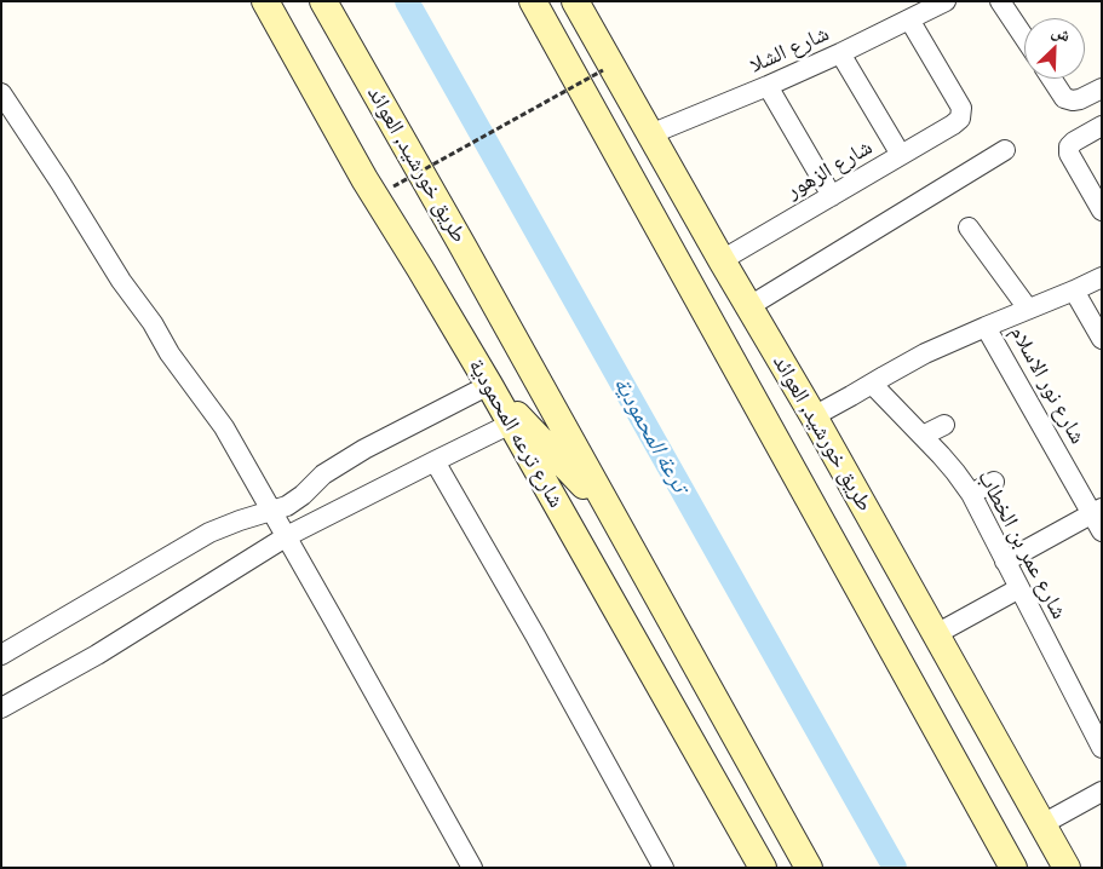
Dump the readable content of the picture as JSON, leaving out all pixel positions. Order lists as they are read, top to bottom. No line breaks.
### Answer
{"streets":{"main road":["طريق خورشيد, العوائد","شارع ترعه المحمودية"],"street":["شارع الشلا","شارع الزهور","شارع نور الاسلام","شارع عمر بن الخطاب"]},"crossings":[["شارع الشلا","طريق خورشيد, العوائد"],["شارع الشلا","شارع الزهور"],["طريق خورشيد, العوائد","شارع الزهور"]],"water":["ترعة المحمودية"],"north":"top right"}
